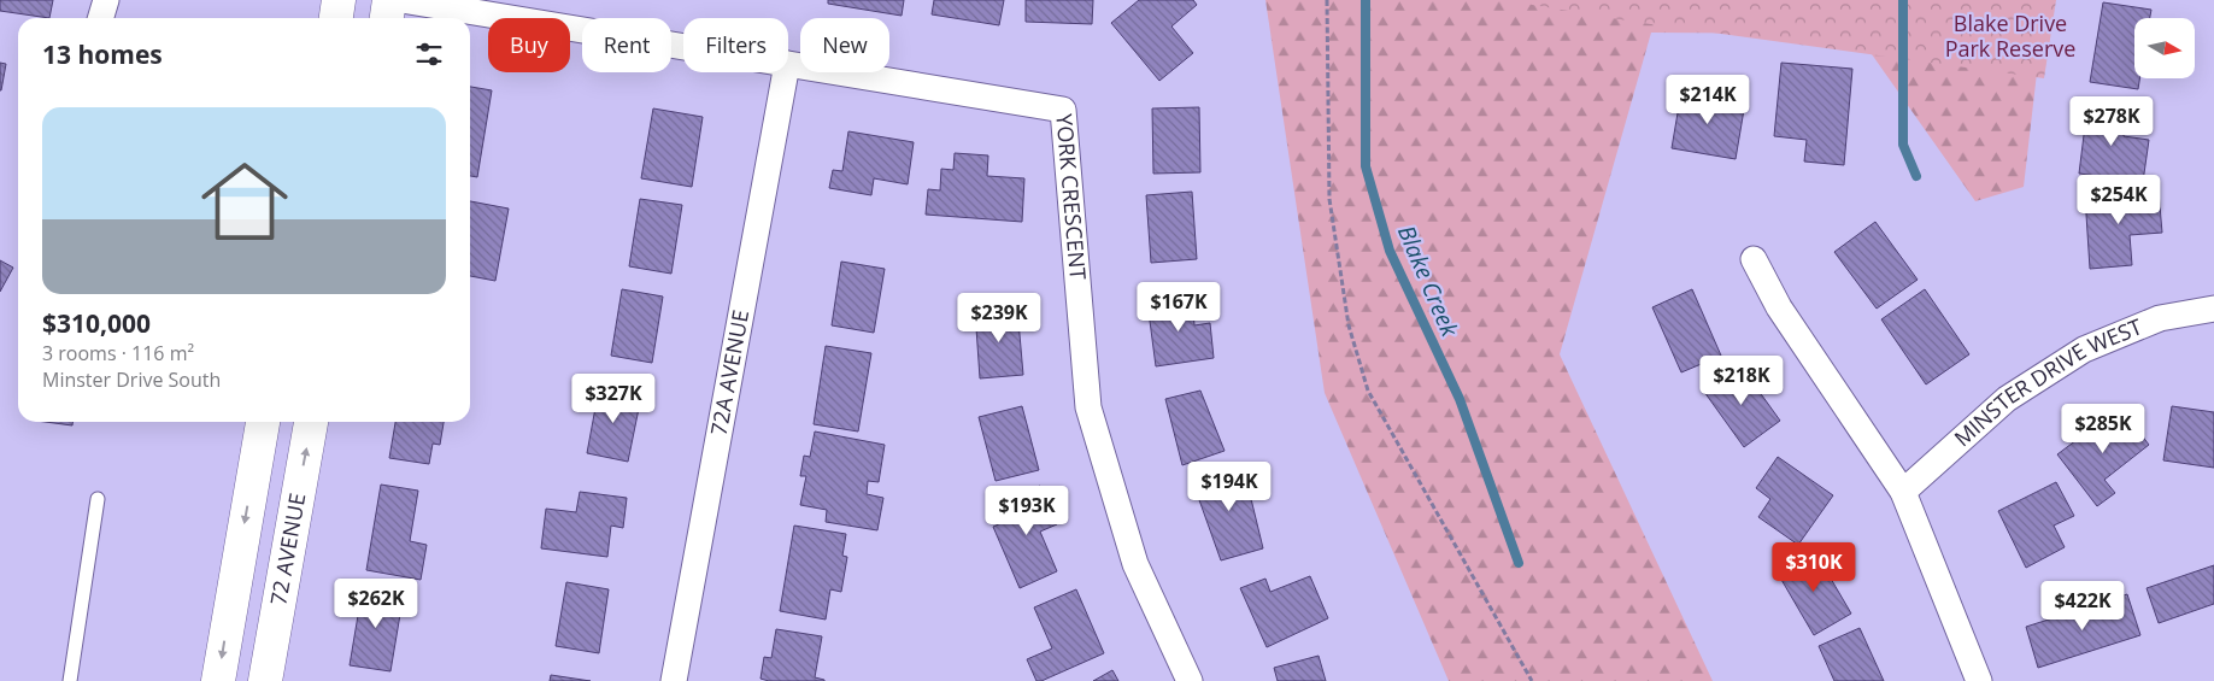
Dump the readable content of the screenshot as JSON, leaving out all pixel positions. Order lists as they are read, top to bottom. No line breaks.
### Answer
{"streets":{"main road":["72 AVENUE"],"street":["YORK CRESCENT","72A AVENUE","MINSTER DRIVE WEST"]},"water":["Blake Creek"],"parks":["Blake Drive Park Reserve"],"north":"right","page":{"chip":["Buy","Rent","Filters","New"],"heading":"13 homes","price":["$214K","$278K","$254K","$167K","$239K","$218K","$327K","$285K","$194K","$193K","$310K","$262K","$422K"],"list":[{"name":"$310,000","note":"3 rooms · 116 m² · Minster Drive South"}]}}
